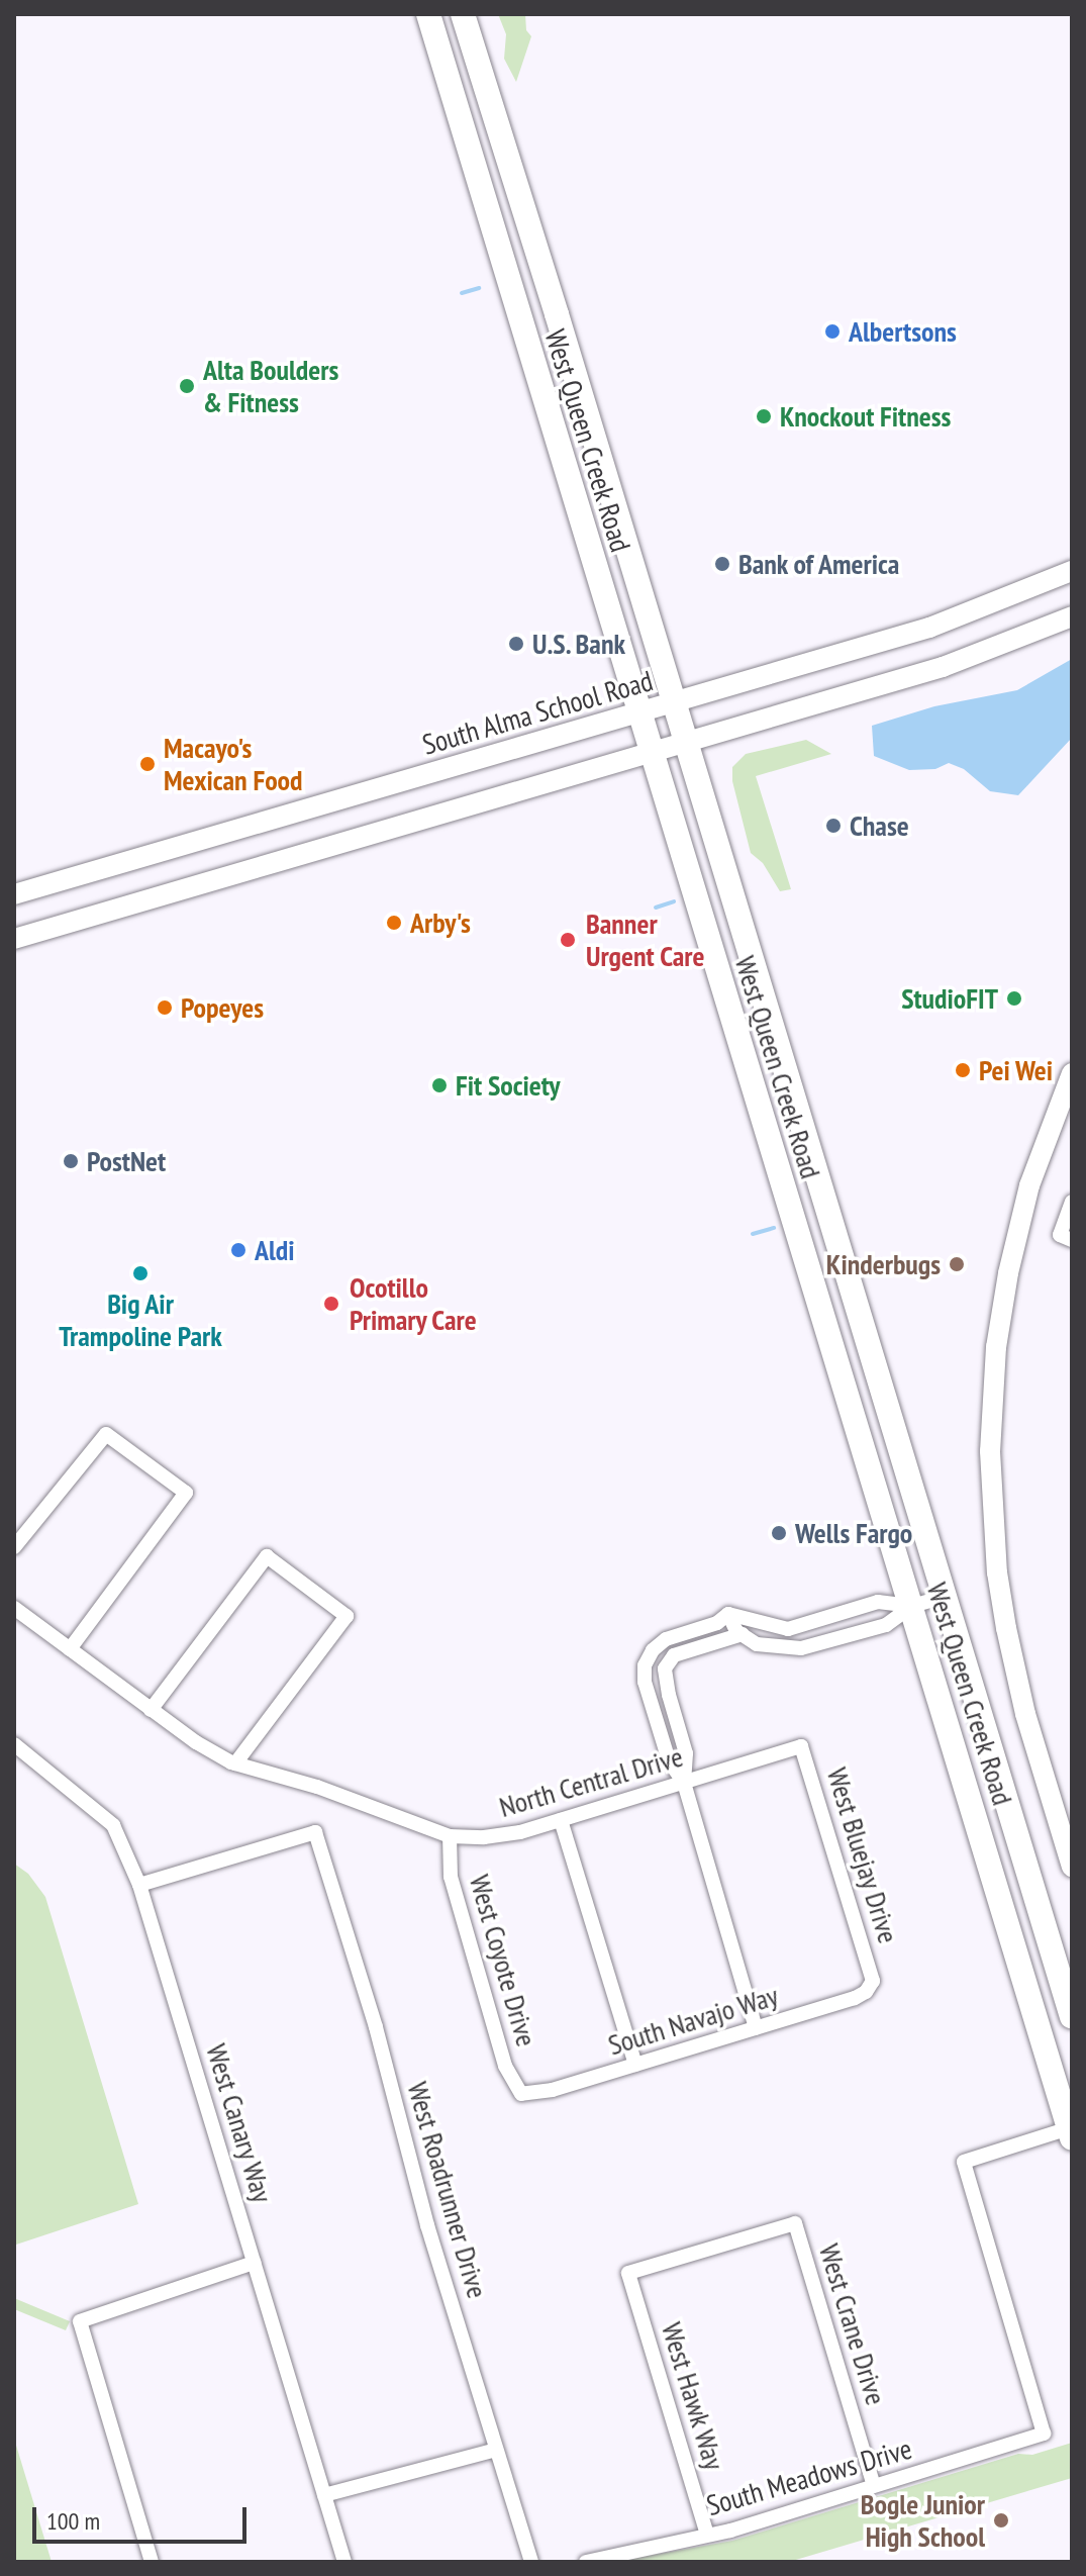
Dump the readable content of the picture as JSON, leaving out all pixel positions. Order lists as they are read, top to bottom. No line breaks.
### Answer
{"streets":{"main road":["West Queen Creek Road","South Alma School Road"],"street":["North Central Drive","West Bluejay Drive","West Coyote Drive","South Navajo Way","West Canary Way","West Roadrunner Drive","West Crane Drive","West Hawk Way","South Meadows Drive"]},"crossings":[["West Queen Creek Road","South Alma School Road"],["West Queen Creek Road","South Meadows Drive"],["North Central Drive","West Bluejay Drive"],["North Central Drive","West Coyote Drive"],["West Bluejay Drive","South Navajo Way"],["West Coyote Drive","South Navajo Way"],["West Canary Way","West Roadrunner Drive"],["West Crane Drive","West Hawk Way"],["West Crane Drive","South Meadows Drive"],["West Hawk Way","South Meadows Drive"]],"places":["Albertsons","Alta Boulders & Fitness","Knockout Fitness","Bank of America","U.S. Bank","Macayo's Mexican Food","Chase","Arby's","Banner Urgent Care","StudioFIT","Popeyes","Pei Wei","Fit Society","PostNet","Aldi","Kinderbugs","Big Air Trampoline Park","Ocotillo Primary Care","Wells Fargo","Bogle Junior High School"],"scale_bar":"100 m"}
